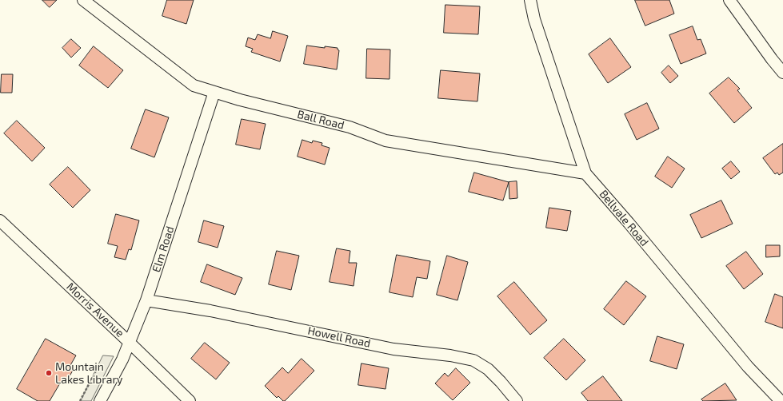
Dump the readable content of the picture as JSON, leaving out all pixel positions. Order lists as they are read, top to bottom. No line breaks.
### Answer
{"streets":{"street":["Ball Road","Bellvale Road","Elm Road","Morris Avenue","Howell Road"]},"crossings":[["Ball Road","Bellvale Road"],["Ball Road","Elm Road"],["Elm Road","Morris Avenue"],["Elm Road","Howell Road"]],"places":["Mountain Lakes Library"]}
